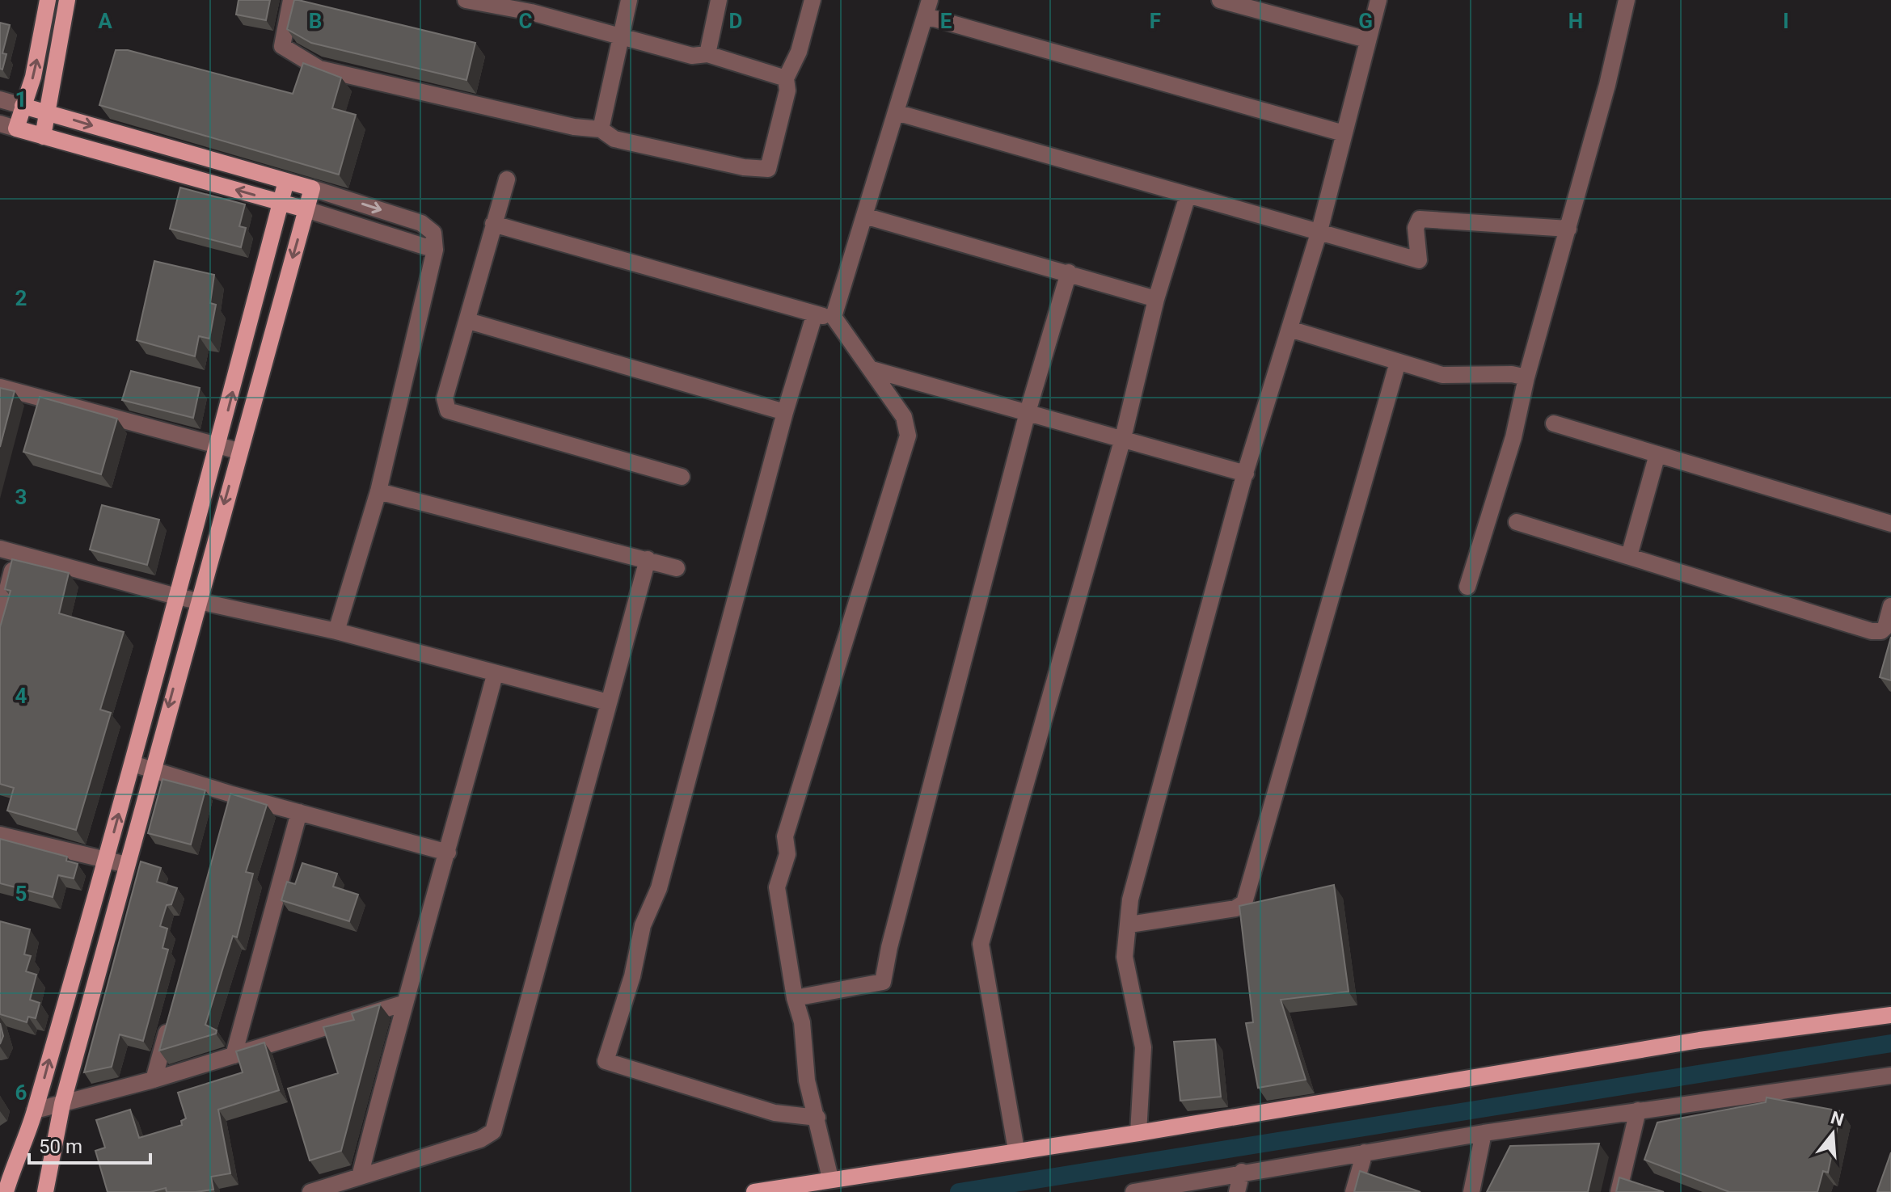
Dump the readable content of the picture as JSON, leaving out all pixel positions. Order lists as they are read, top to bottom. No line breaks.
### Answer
{"scale_bar":"50 m","north":"top","grid":{"columns":["A","B","C","D","E","F","G","H","I"],"rows":["1","2","3","4","5","6"]}}
